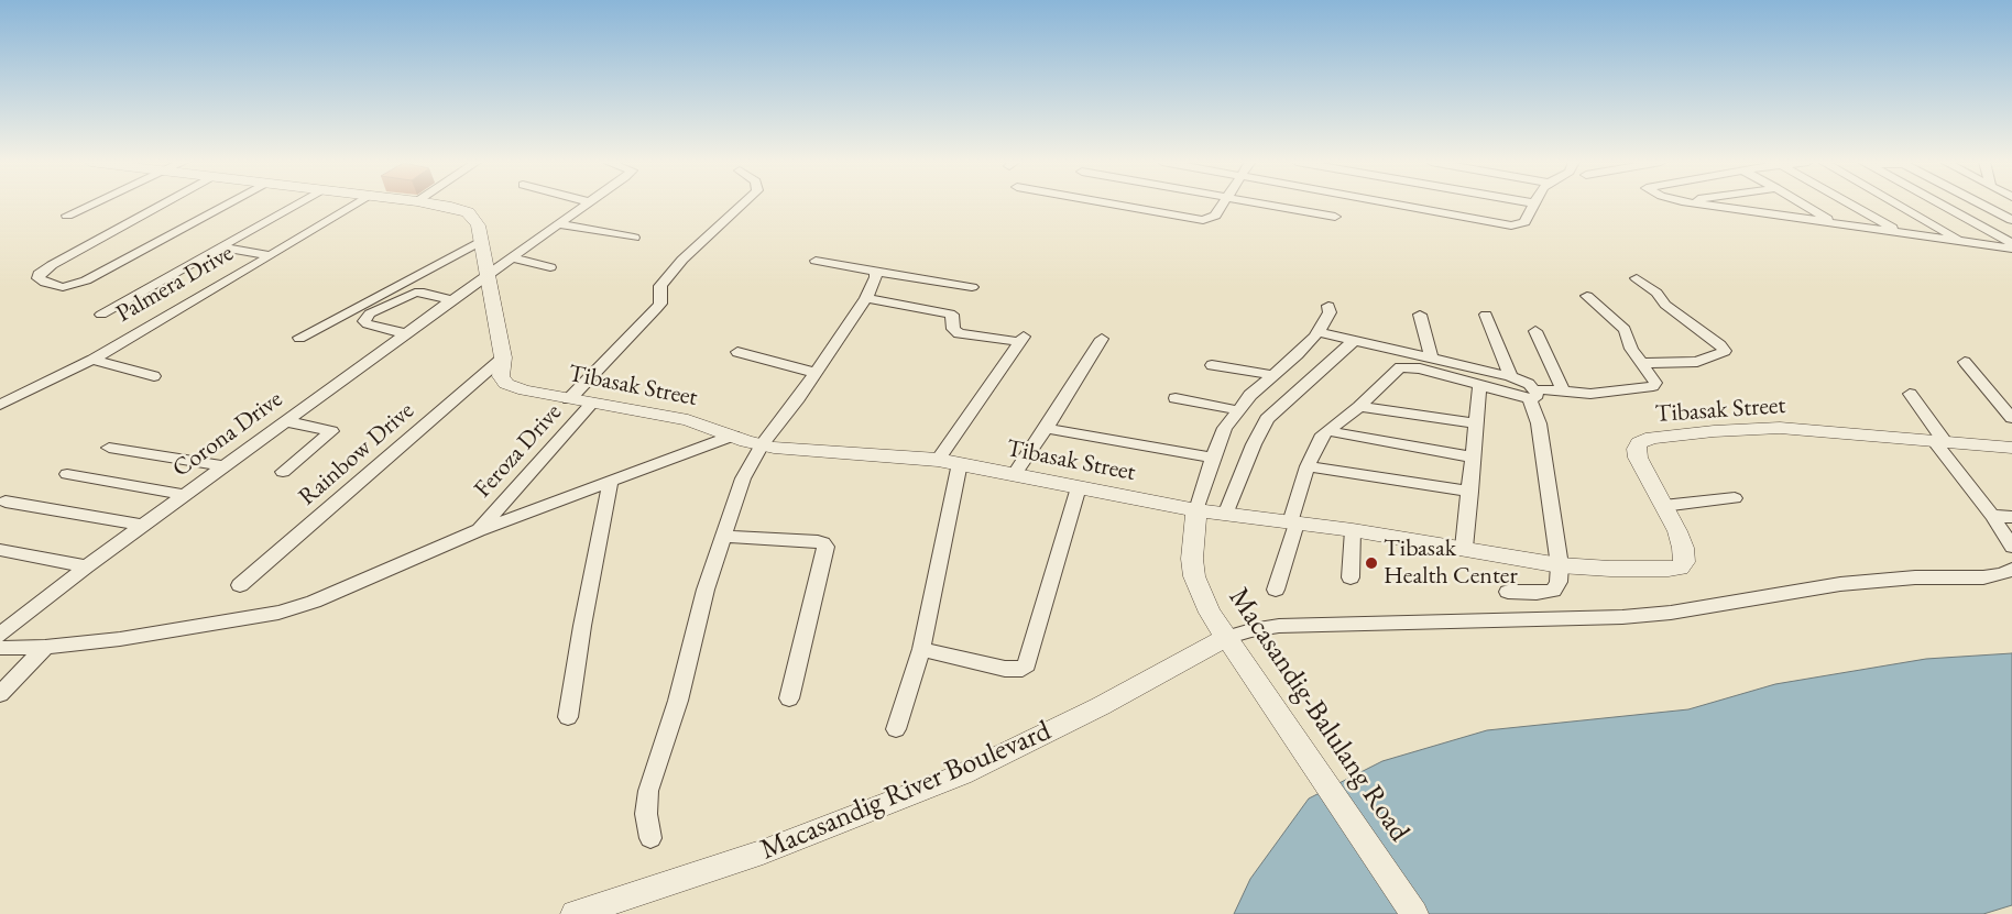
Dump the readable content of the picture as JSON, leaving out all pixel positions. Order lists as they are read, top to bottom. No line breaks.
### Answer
{"streets":{"street":["Palmera Drive","Tibasak Street","Corona Drive","Feroza Drive","Rainbow Drive","Macasandig-Balulang Road","Macasandig River Boulevard"]},"crossings":[["Tibasak Street","Corona Drive"],["Tibasak Street","Feroza Drive"],["Tibasak Street","Rainbow Drive"],["Tibasak Street","Macasandig-Balulang Road"],["Macasandig-Balulang Road","Macasandig River Boulevard"]],"places":["Tibasak Health Center"]}
